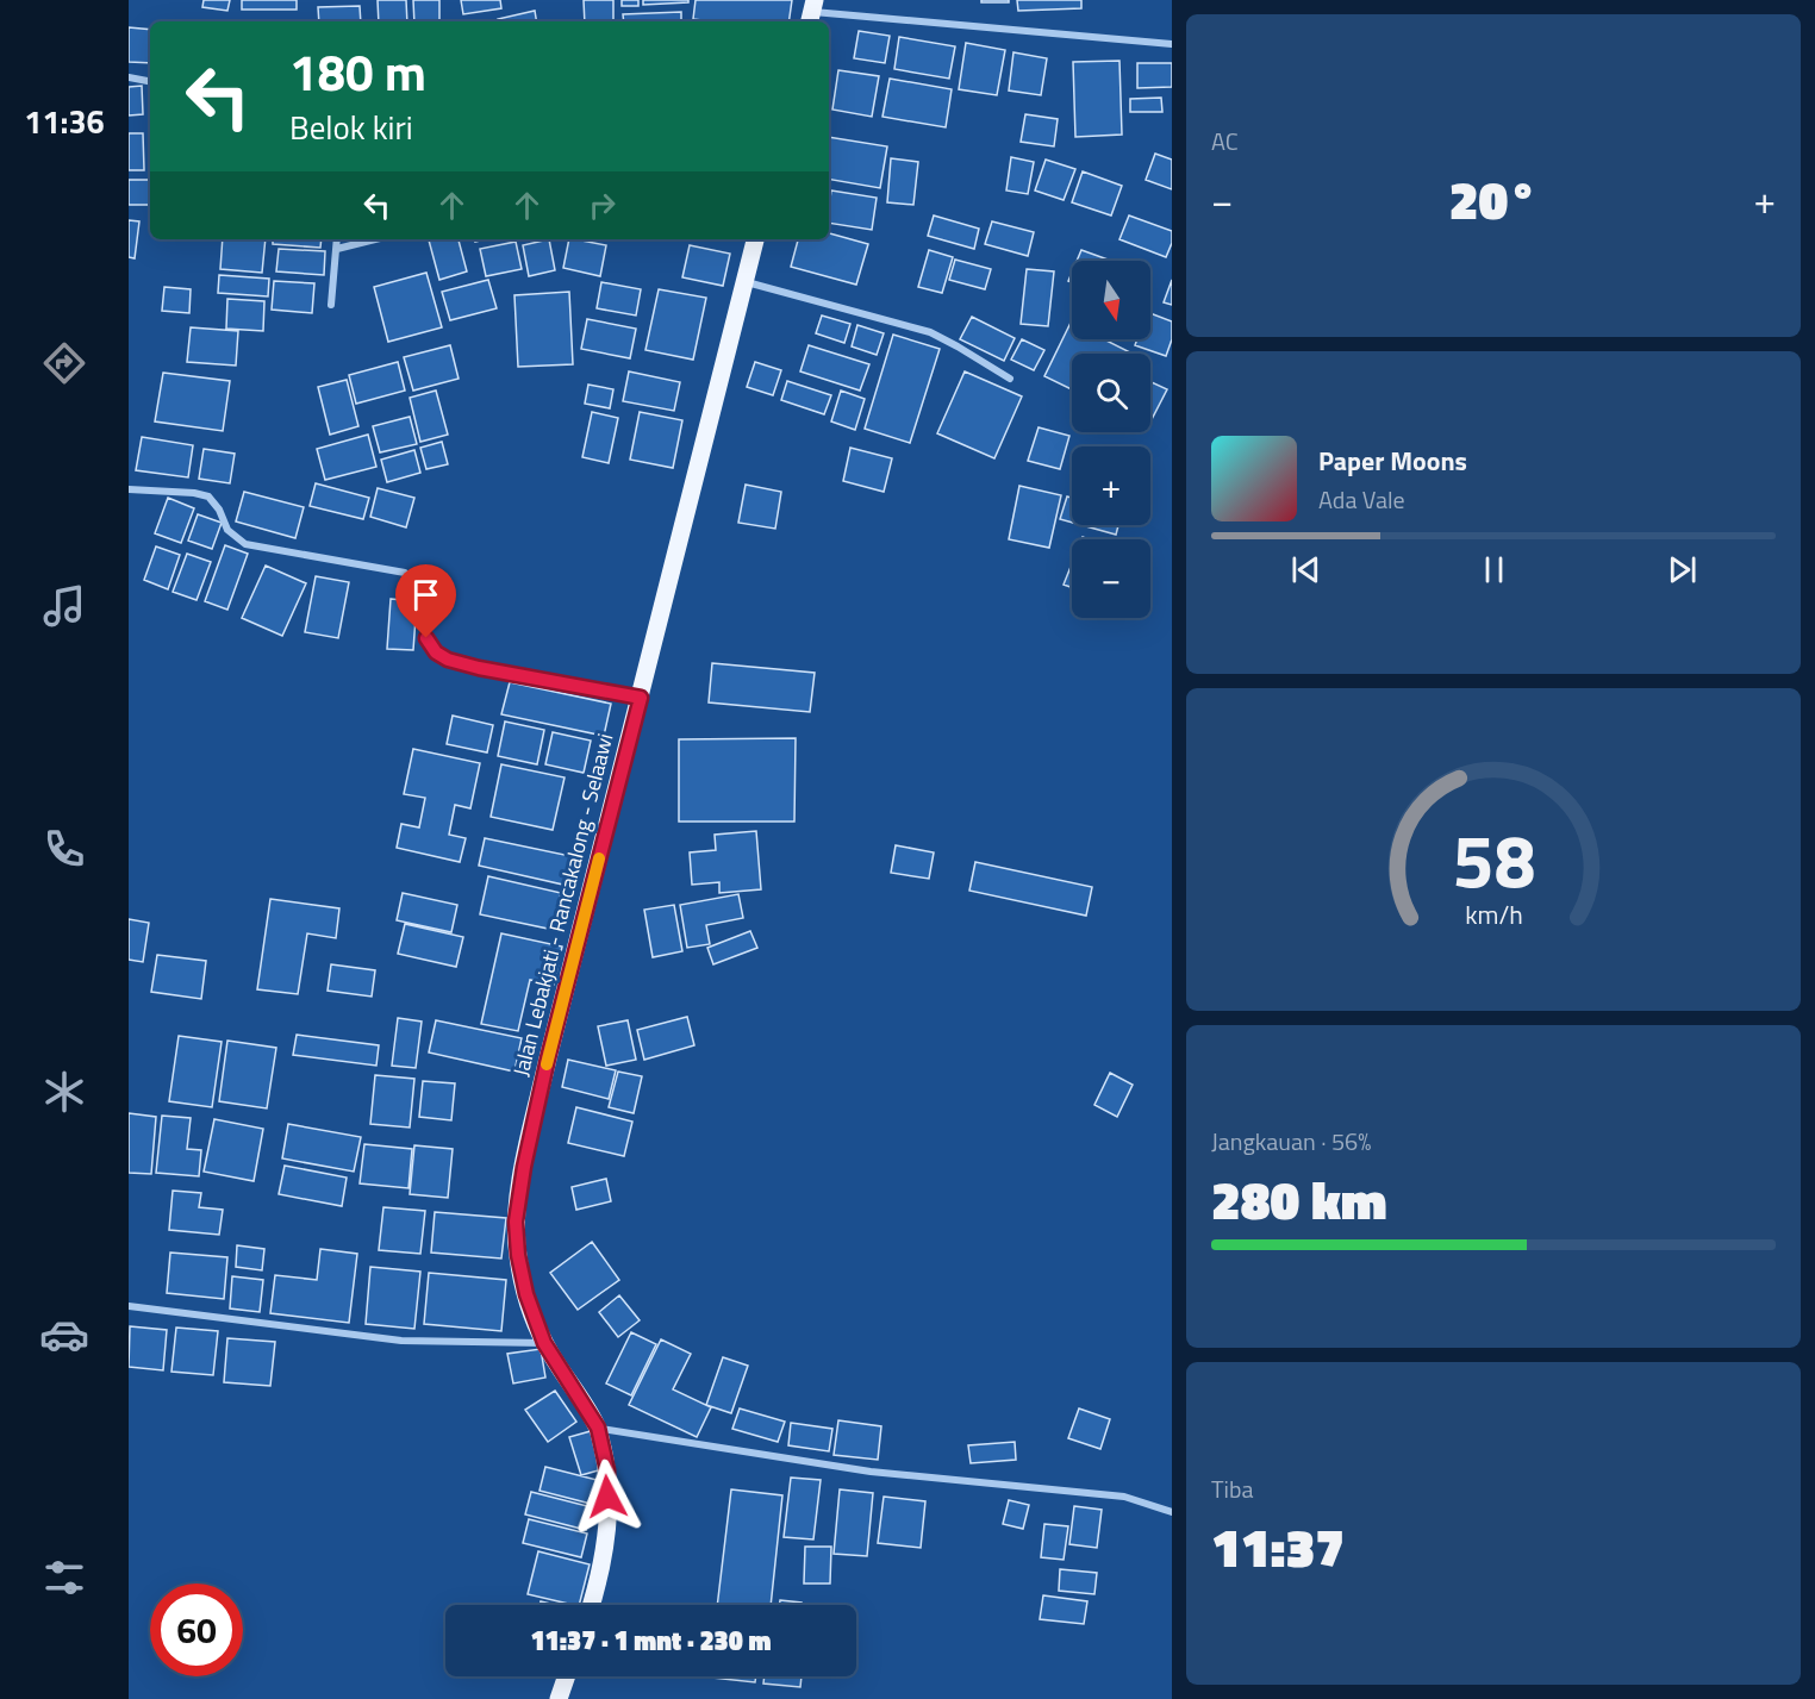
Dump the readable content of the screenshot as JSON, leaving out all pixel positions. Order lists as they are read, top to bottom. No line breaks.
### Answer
{"streets":{"main road":["Jalan Lebakjati - Rancakalong - Selaawi"]},"north":"bottom","page":{"tabs":"11:36","tile":["AC",["Jangkauan · 56%","280 km"],["Tiba","11:37"]],"turn":["180 m","Belok kiri"],"heat":["−","20°","+"],"map_buttons":["+","−"],"song":["Paper Moons","Ada Vale"],"limit":"60","trip":"11:37 · 1 mnt · 230 m","gauge":["58","km/h"]}}
